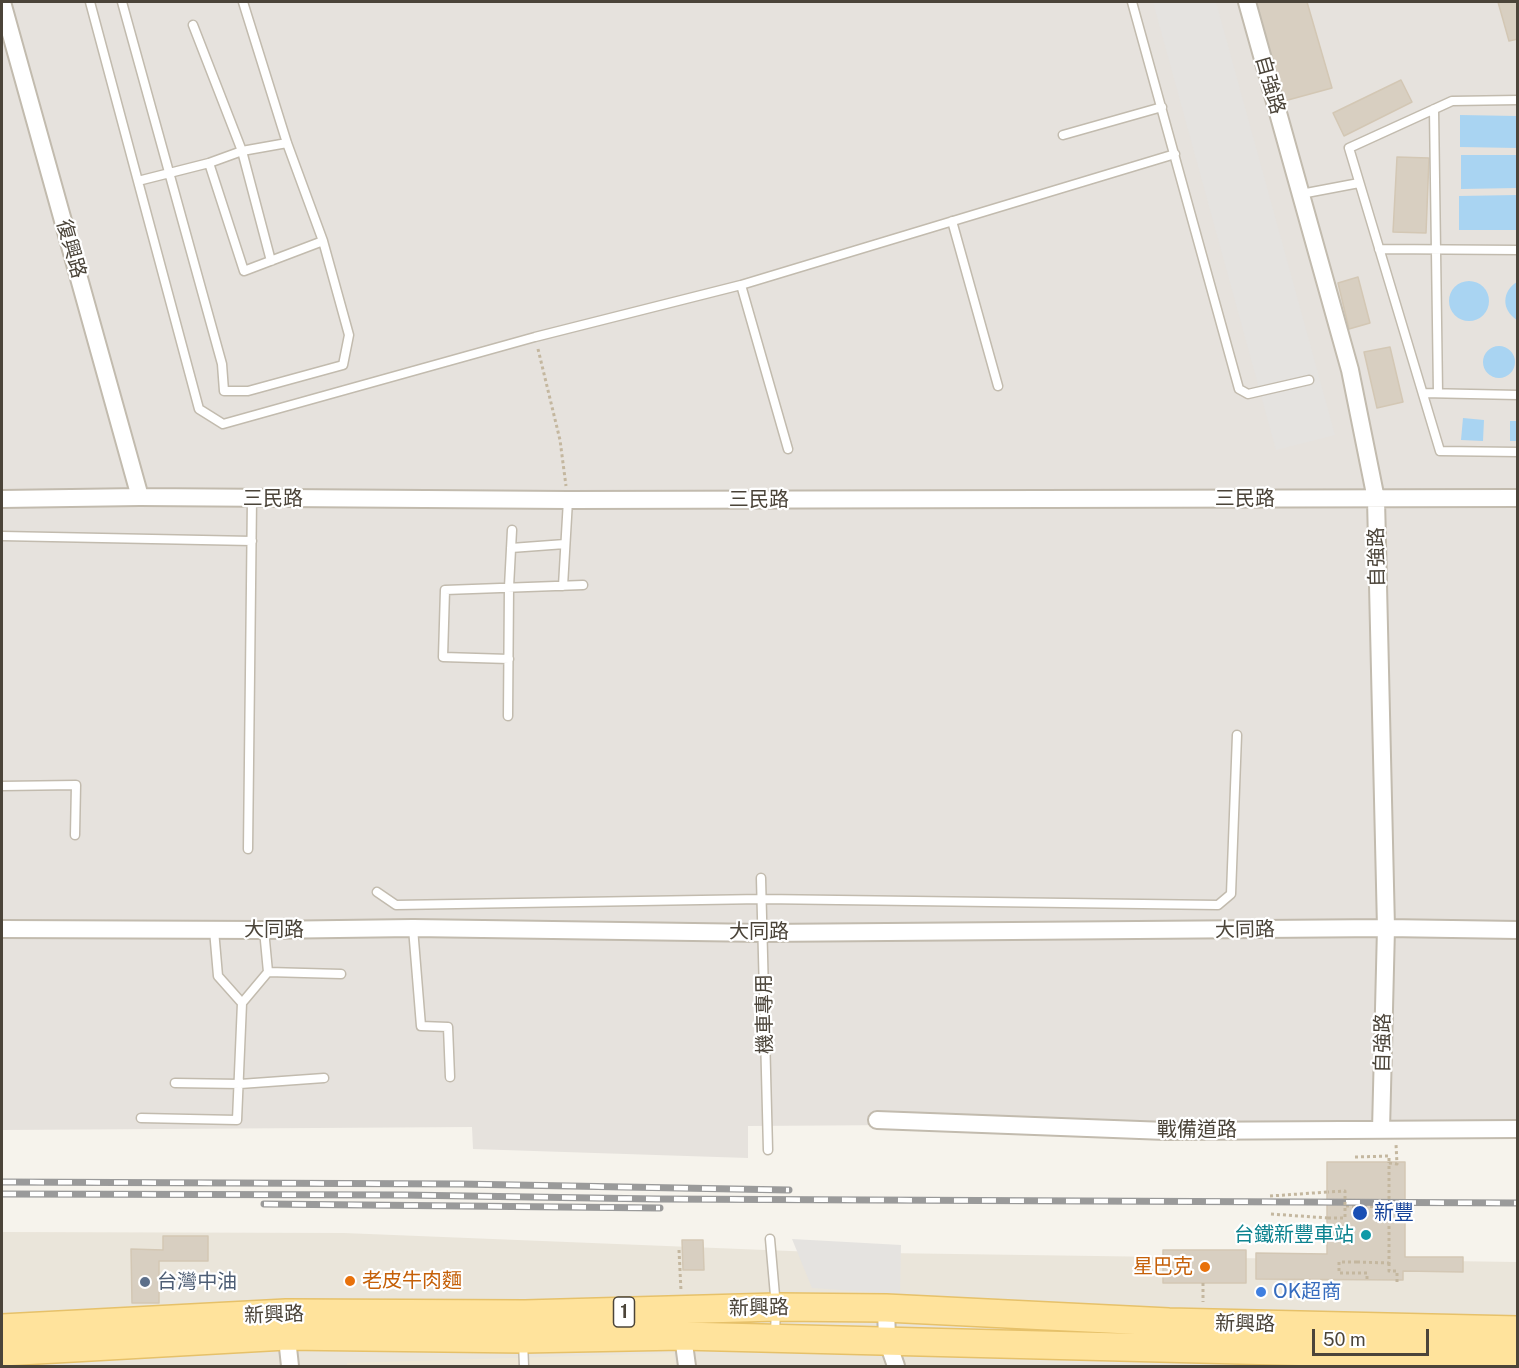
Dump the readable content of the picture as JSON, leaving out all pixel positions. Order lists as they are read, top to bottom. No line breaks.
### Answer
{"streets":{"main road":["新興路","1"],"street":["自強路","復興路","三民路","大同路","戰備道路"],"lane":["機車專用"]},"crossings":[["自強路","三民路"],["自強路","大同路"],["自強路","戰備道路"],["復興路","三民路"],["大同路","機車專用"]],"places":["新豐","台鐵新豐車站","星巴克","老皮牛肉麵","台灣中油","OK超商"],"scale_bar":"50 m"}
